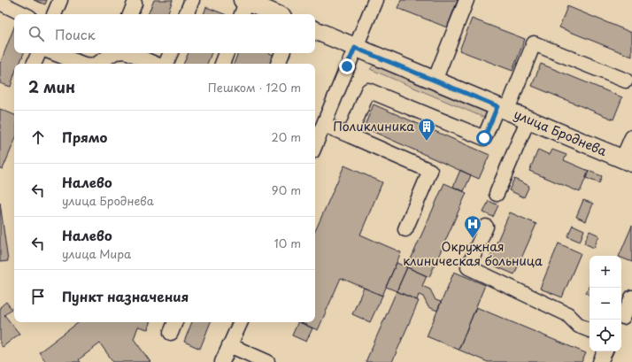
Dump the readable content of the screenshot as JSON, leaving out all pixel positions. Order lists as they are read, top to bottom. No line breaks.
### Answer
{"streets":{"main road":["улица Броднева"]},"places":{"building":["Поликлиника"],"hospital":["Окружная клиническая больница"]},"page":{"search":"Поиск","heading":["2 мин","Пешком · 120 m"],"list":[["Прямо","20 m"],["Налево","улица Броднева","90 m"],["Налево","улица Мира","10 m"],"Пункт назначения"],"map_buttons":["+","−"]}}
